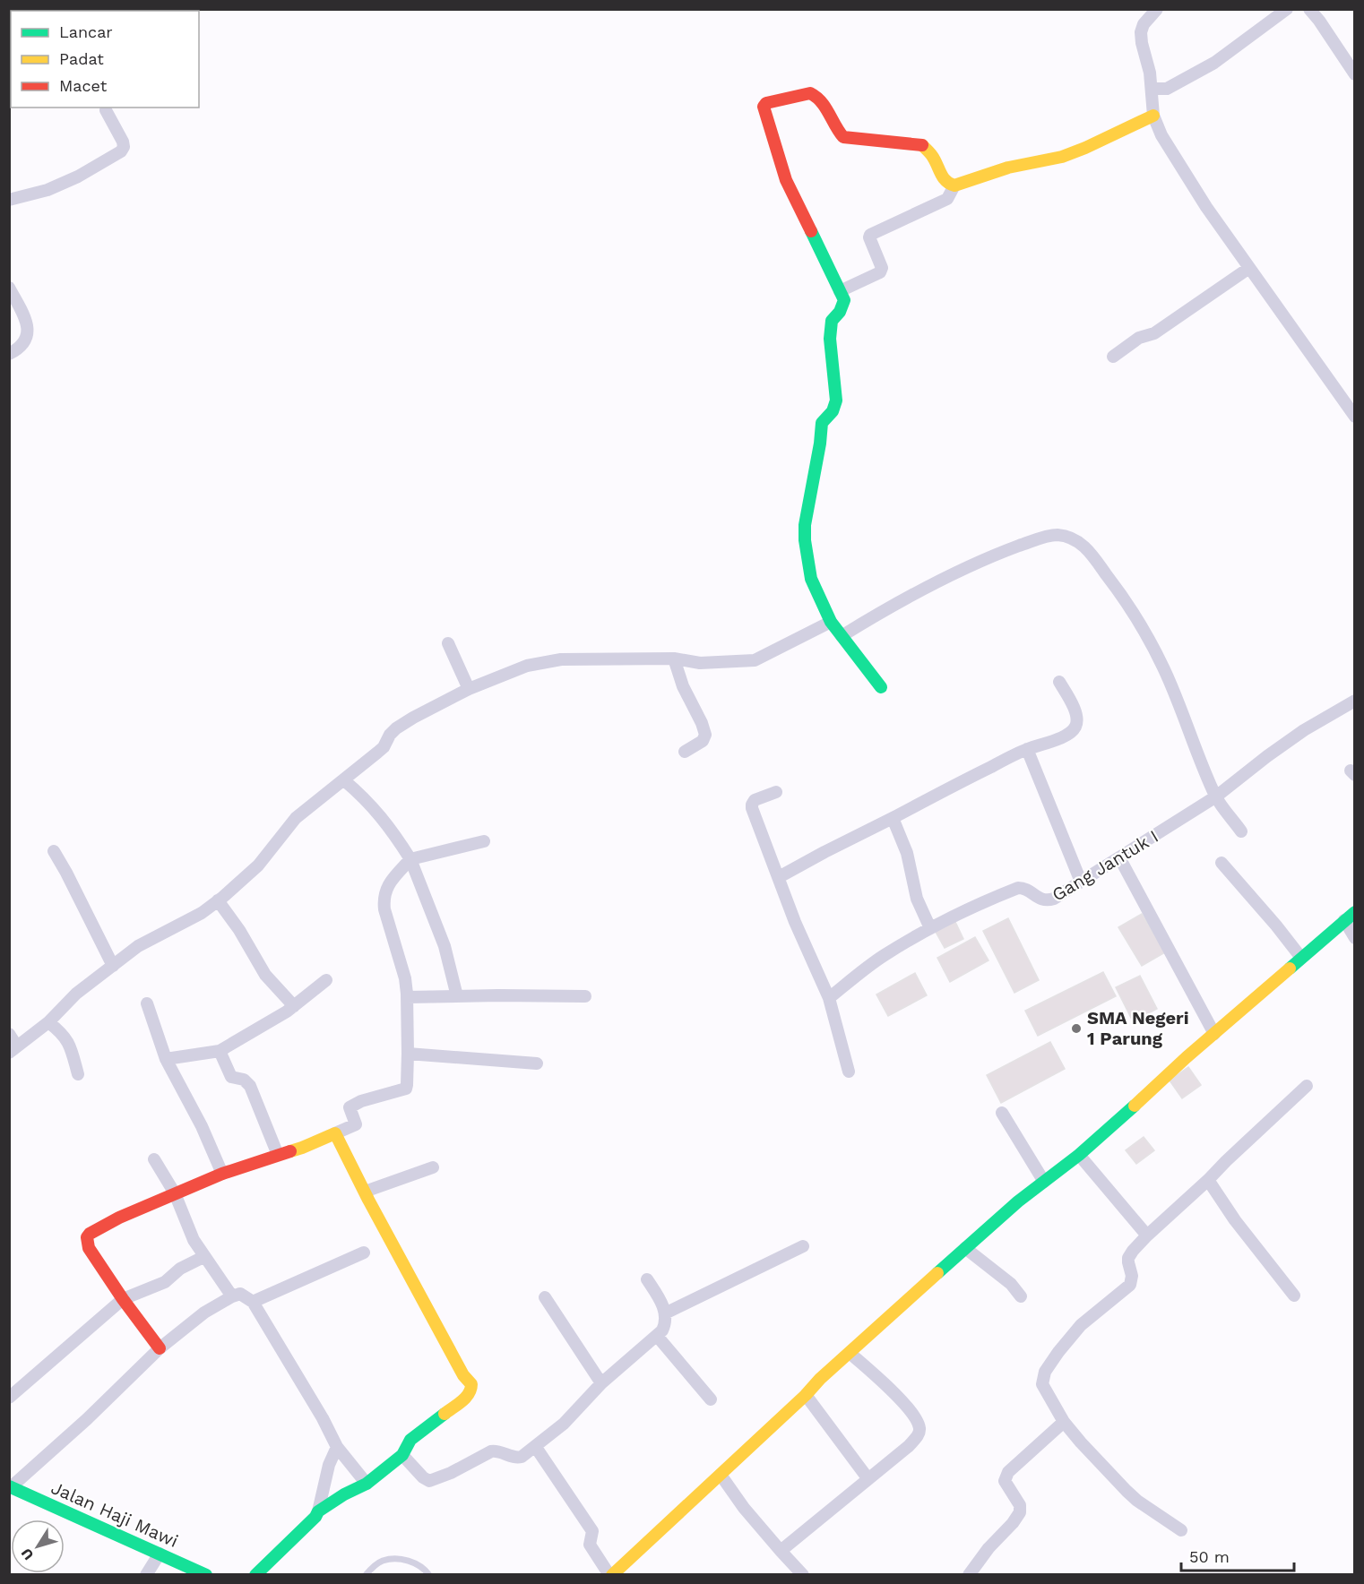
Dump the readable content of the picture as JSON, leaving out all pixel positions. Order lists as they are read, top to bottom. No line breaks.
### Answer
{"streets":{"street":["Gang Jantuk I","Jalan Haji Mawi"]},"places":["SMA Negeri 1 Parung"],"legend":["Lancar","Padat","Macet"],"scale_bar":"50 m","north":"bottom left"}
